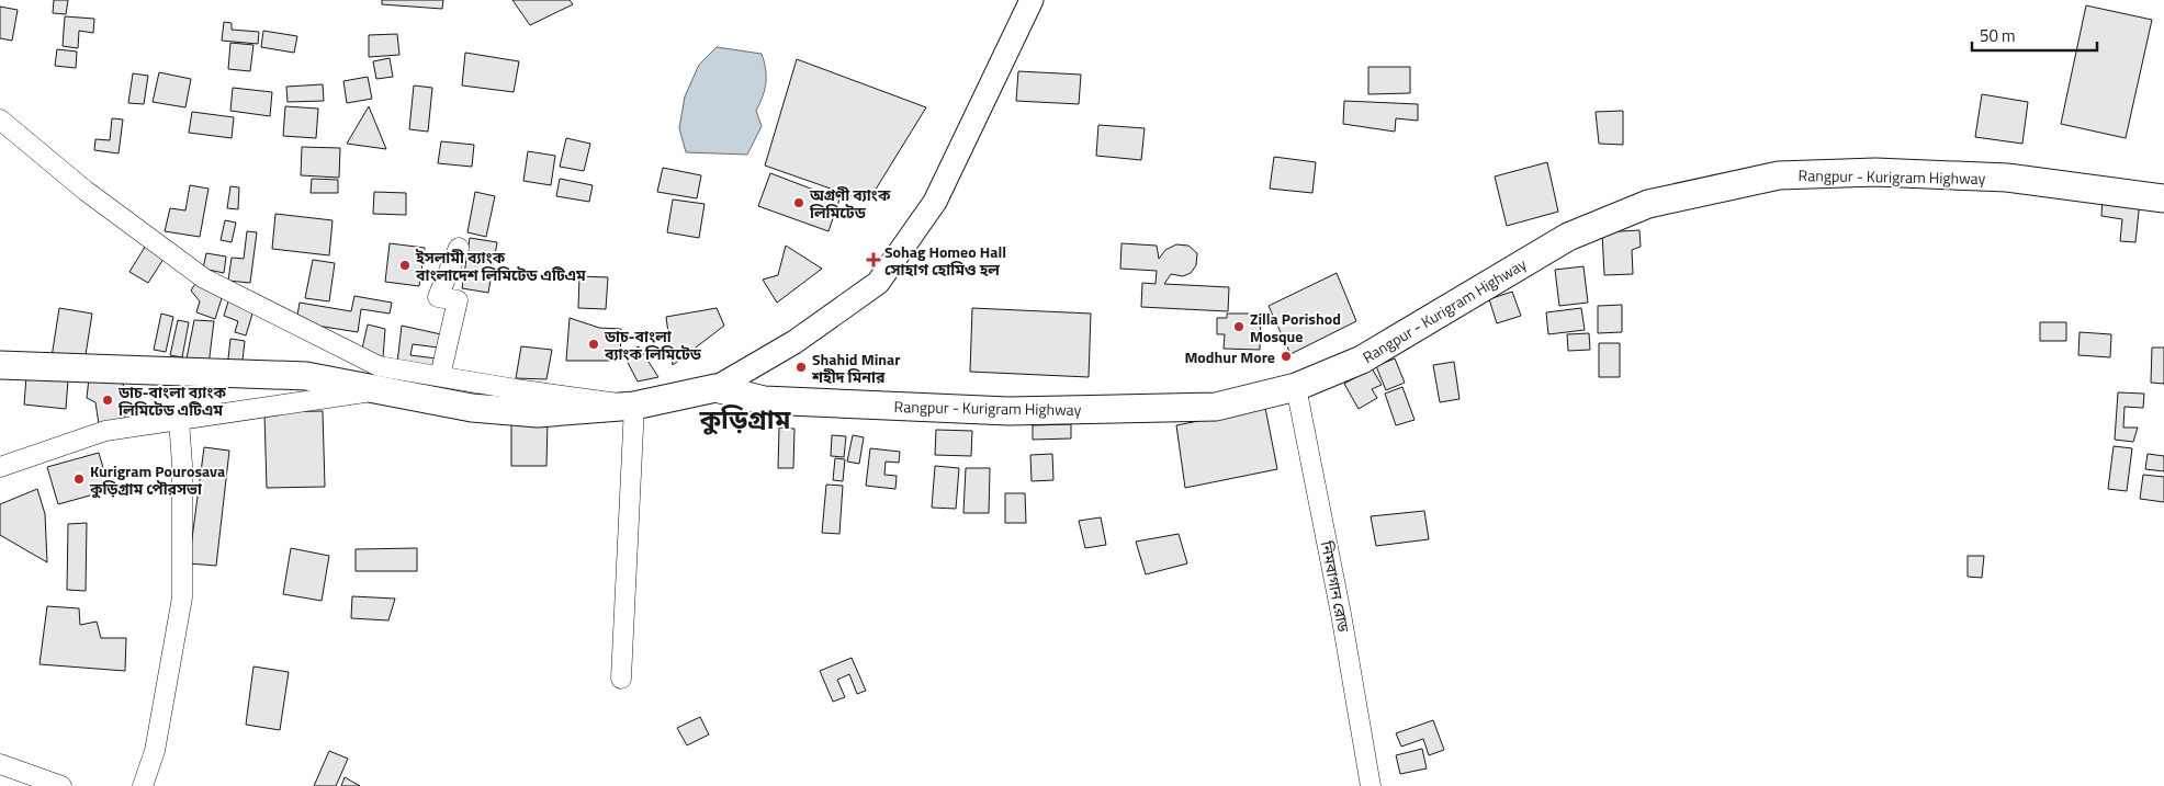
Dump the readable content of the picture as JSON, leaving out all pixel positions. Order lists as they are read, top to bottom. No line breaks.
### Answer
{"streets":{"highway":["Rangpur - Kurigram Highway"],"street":["নিমবাগান রোড"]},"crossings":[["Rangpur - Kurigram Highway","নিমবাগান রোড"]],"districts":["কুড়িগ্রাম"],"places":{"other":["অগ্রণী ব্যাংক লিমিটেড","ইসলামী ব্যাংক বাংলাদেশ লিমিটেড এটিএম","Zilla Porishod Mosque","ডাচ-বাংলা ব্যাংক লিমিটেড","Modhur More","Shahid Minar শহীদ মিনার","ডাচ-বাংলা ব্যাংক লিমিটেড এটিএম","Kurigram Pourosava কুড়িগ্রাম পৌরসভা"],"health":["Sohag Homeo Hall সোহাগ হোমিও হল"]},"scale_bar":"50 m"}
